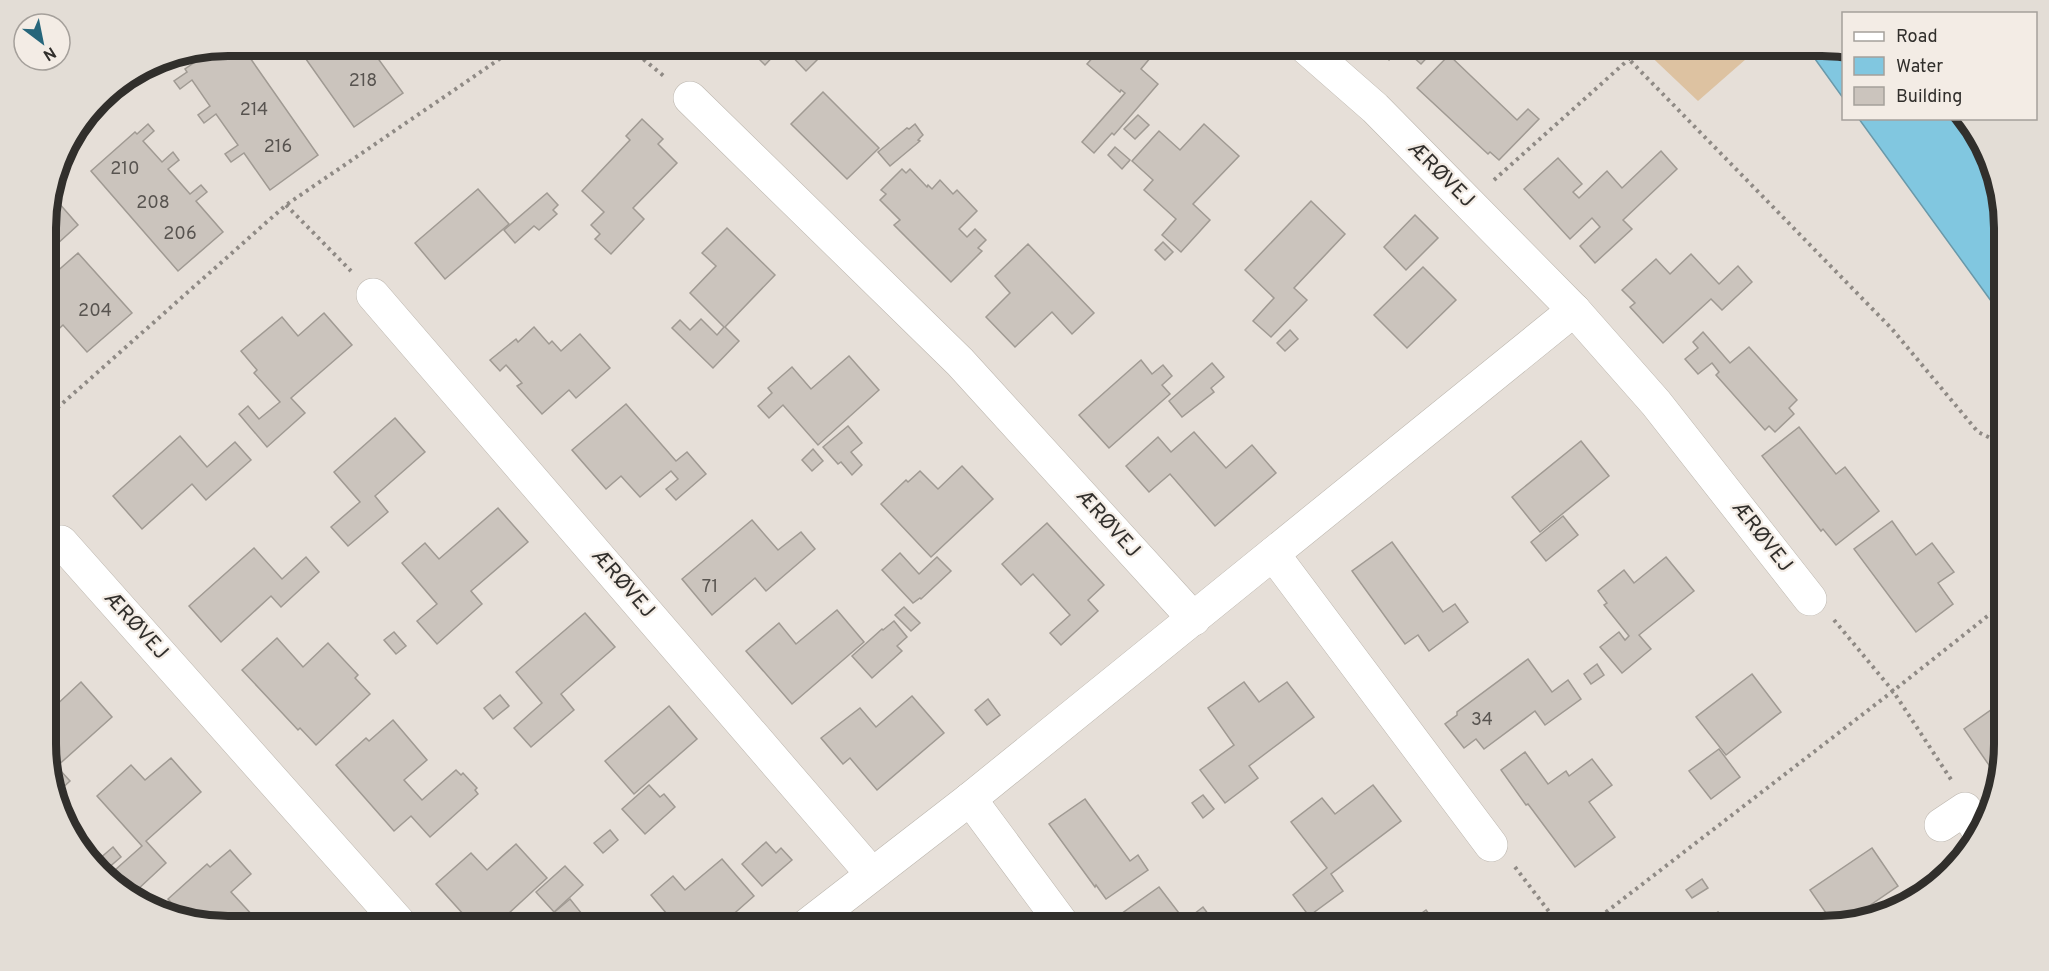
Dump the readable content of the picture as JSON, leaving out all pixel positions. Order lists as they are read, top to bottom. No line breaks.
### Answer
{"streets":{"street":["ÆRØVEJ"]},"house_numbers":["218","214","216","210","208","206","204","71","34"],"legend":["Road","Water","Building"],"north":"bottom right"}
